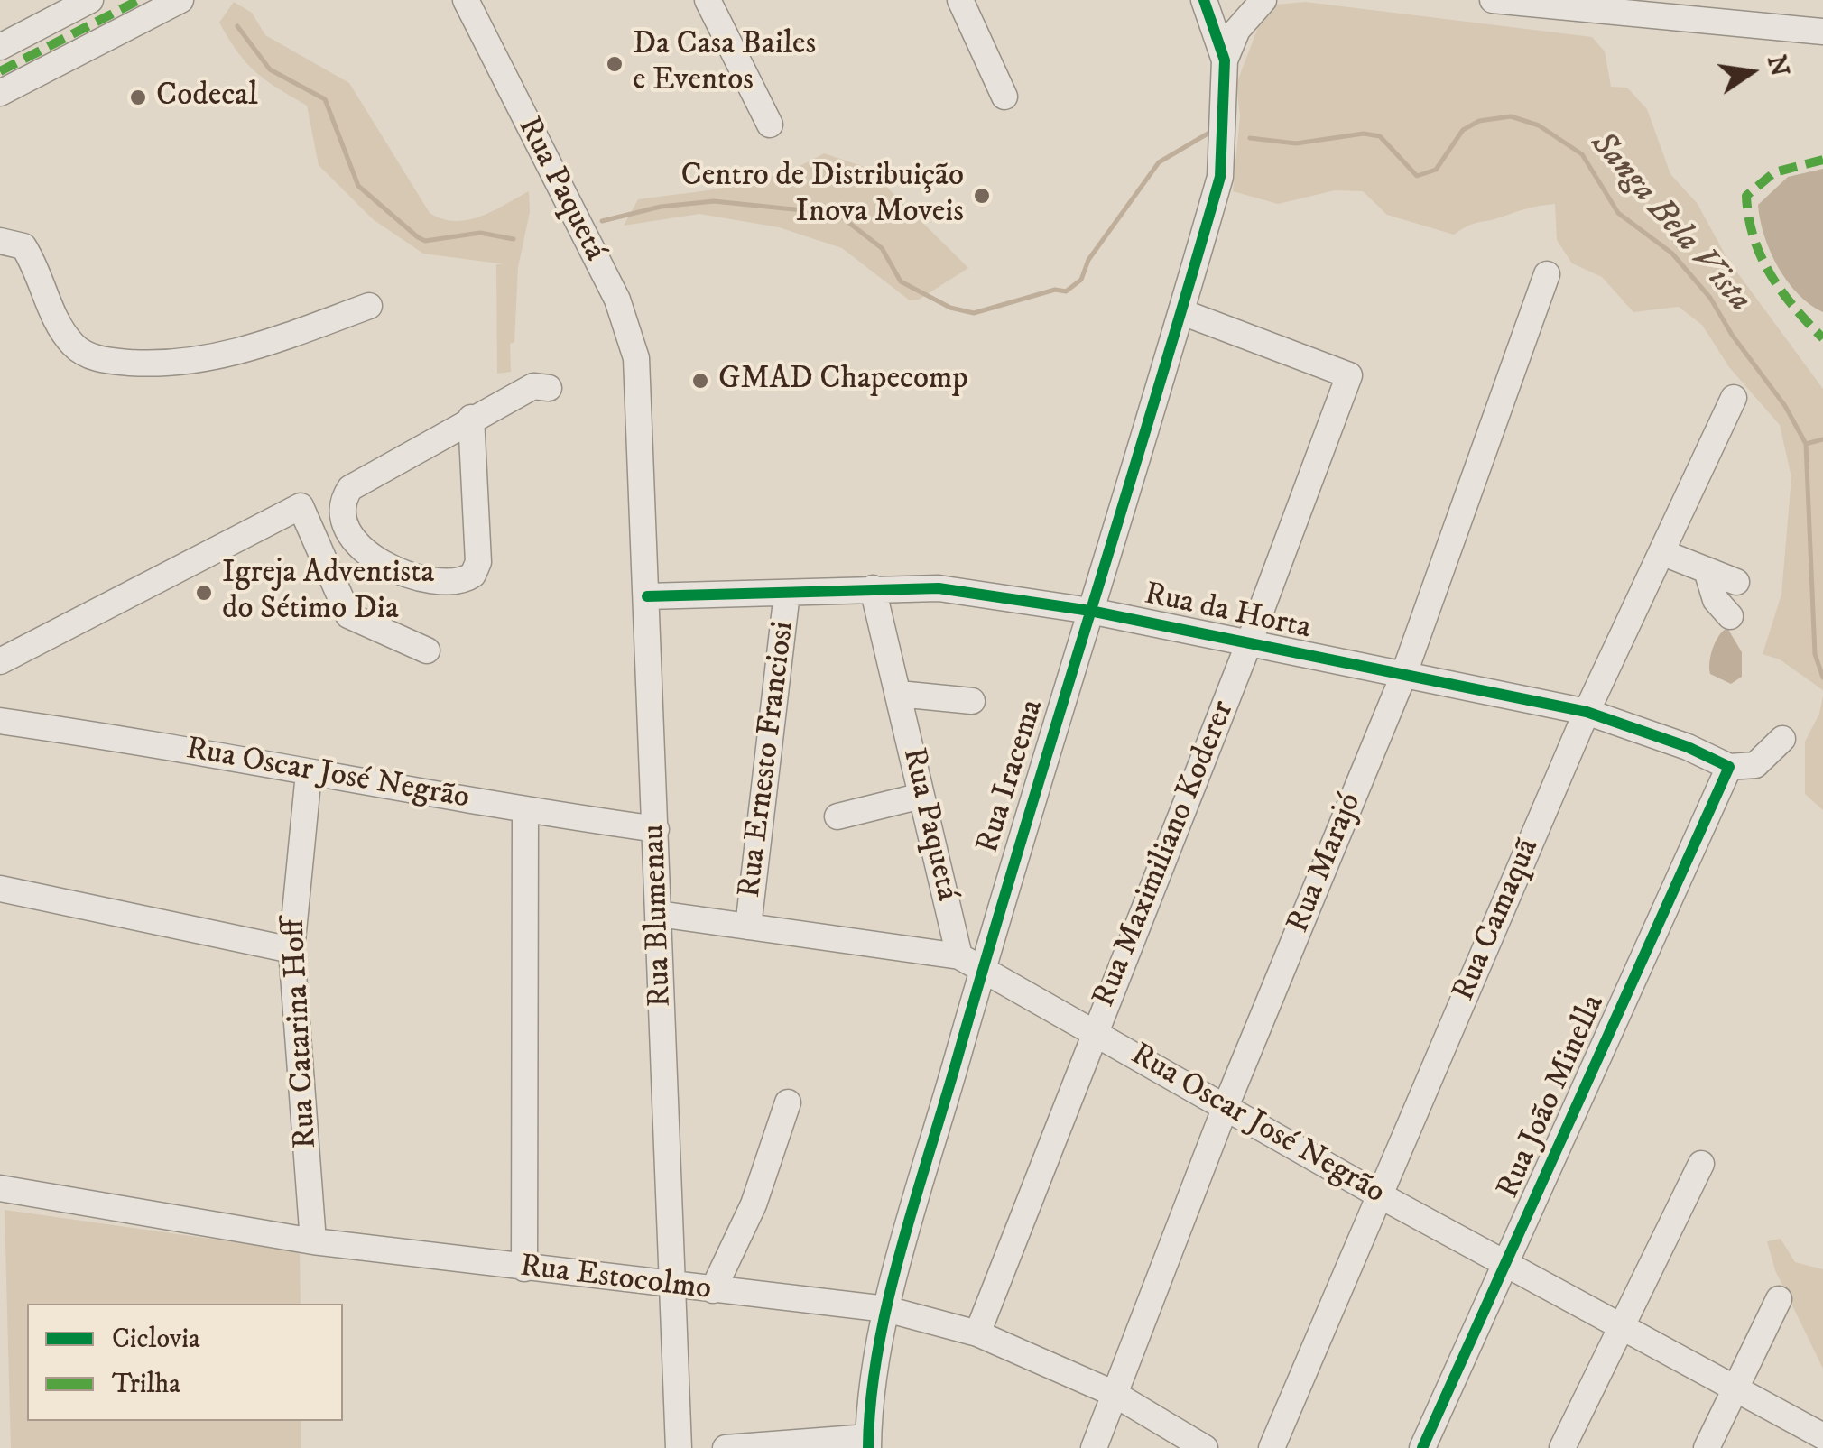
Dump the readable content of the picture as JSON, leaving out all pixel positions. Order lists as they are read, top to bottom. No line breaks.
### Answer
{"streets":{"street":["Rua Paquetá","Rua da Horta","Rua Ernesto Franciosi","Rua Oscar José Negrão","Rua Iracema","Rua Maximiliano Koderer","Rua Marajó","Rua Blumenau","Rua Camaquã","Rua Catarina Hoff","Rua João Minella","Rua Estocolmo"]},"crossings":[["Rua Paquetá","Rua da Horta"],["Rua Paquetá","Rua Oscar José Negrão"],["Rua Paquetá","Rua Blumenau"],["Rua da Horta","Rua Ernesto Franciosi"],["Rua da Horta","Rua Iracema"],["Rua da Horta","Rua Maximiliano Koderer"],["Rua da Horta","Rua Marajó"],["Rua da Horta","Rua Blumenau"],["Rua da Horta","Rua Camaquã"],["Rua da Horta","Rua João Minella"],["Rua Ernesto Franciosi","Rua Oscar José Negrão"],["Rua Oscar José Negrão","Rua Iracema"],["Rua Oscar José Negrão","Rua Maximiliano Koderer"],["Rua Oscar José Negrão","Rua Marajó"],["Rua Oscar José Negrão","Rua Blumenau"],["Rua Oscar José Negrão","Rua Camaquã"],["Rua Oscar José Negrão","Rua Catarina Hoff"],["Rua Oscar José Negrão","Rua João Minella"],["Rua Iracema","Rua Maximiliano Koderer"],["Rua Iracema","Rua Estocolmo"],["Rua Maximiliano Koderer","Rua Estocolmo"],["Rua Marajó","Rua Estocolmo"],["Rua Blumenau","Rua Estocolmo"],["Rua Catarina Hoff","Rua Estocolmo"]],"water":["Sanga Bela Vista"],"places":["Da Casa Bailes e Eventos","Codecal","Centro de Distribuição Inova Moveis","GMAD Chapecomp","Igreja Adventista do Sétimo Dia"],"legend":["Ciclovia","Trilha"],"north":"right"}
